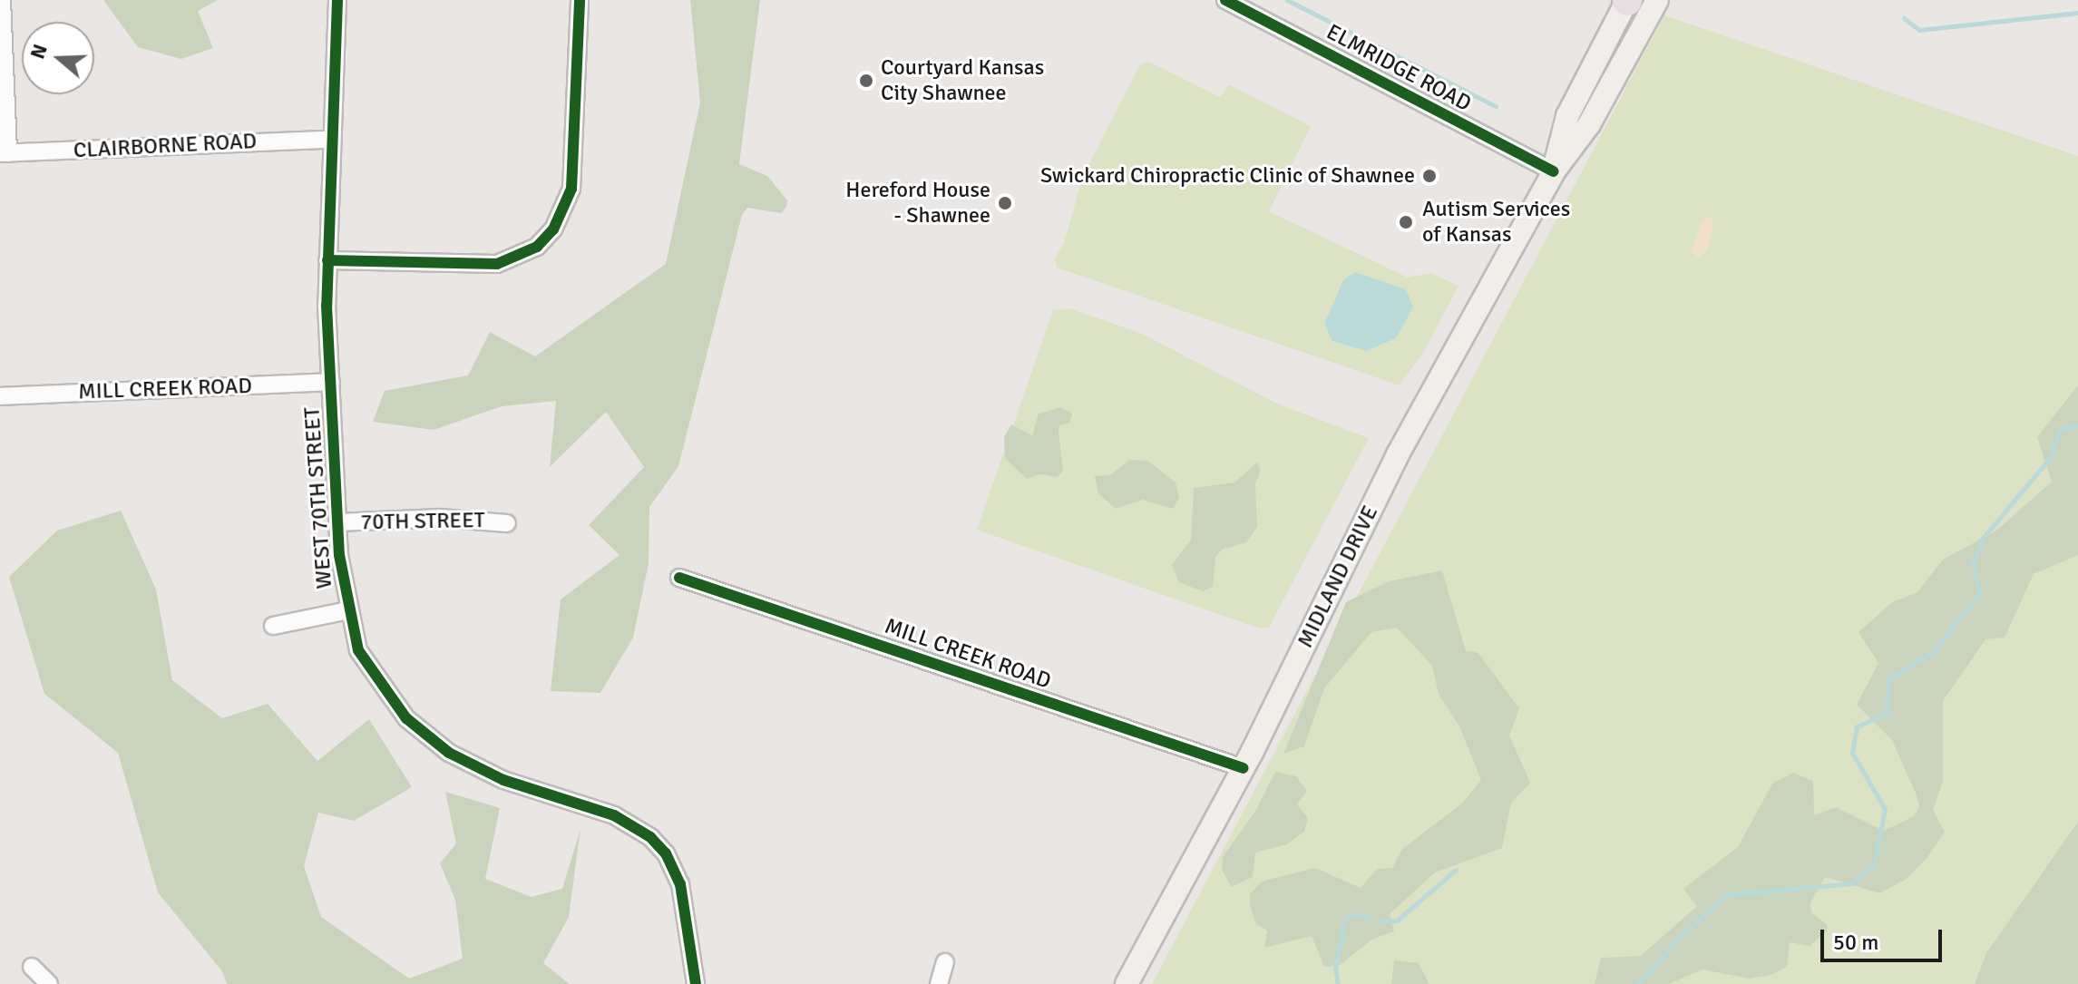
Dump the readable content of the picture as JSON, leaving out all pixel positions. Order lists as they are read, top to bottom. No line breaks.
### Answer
{"streets":{"main road":["MIDLAND DRIVE"],"street":["ELMRIDGE ROAD","CLAIRBORNE ROAD","MILL CREEK ROAD","WEST 70TH STREET","70TH STREET"]},"crossings":[["ELMRIDGE ROAD","MIDLAND DRIVE"],["CLAIRBORNE ROAD","WEST 70TH STREET"],["MILL CREEK ROAD","WEST 70TH STREET"],["MILL CREEK ROAD","MIDLAND DRIVE"],["WEST 70TH STREET","70TH STREET"]],"places":["Courtyard Kansas City Shawnee","Swickard Chiropractic Clinic of Shawnee","Hereford House - Shawnee","Autism Services of Kansas"],"scale_bar":"50 m","north":"left"}
